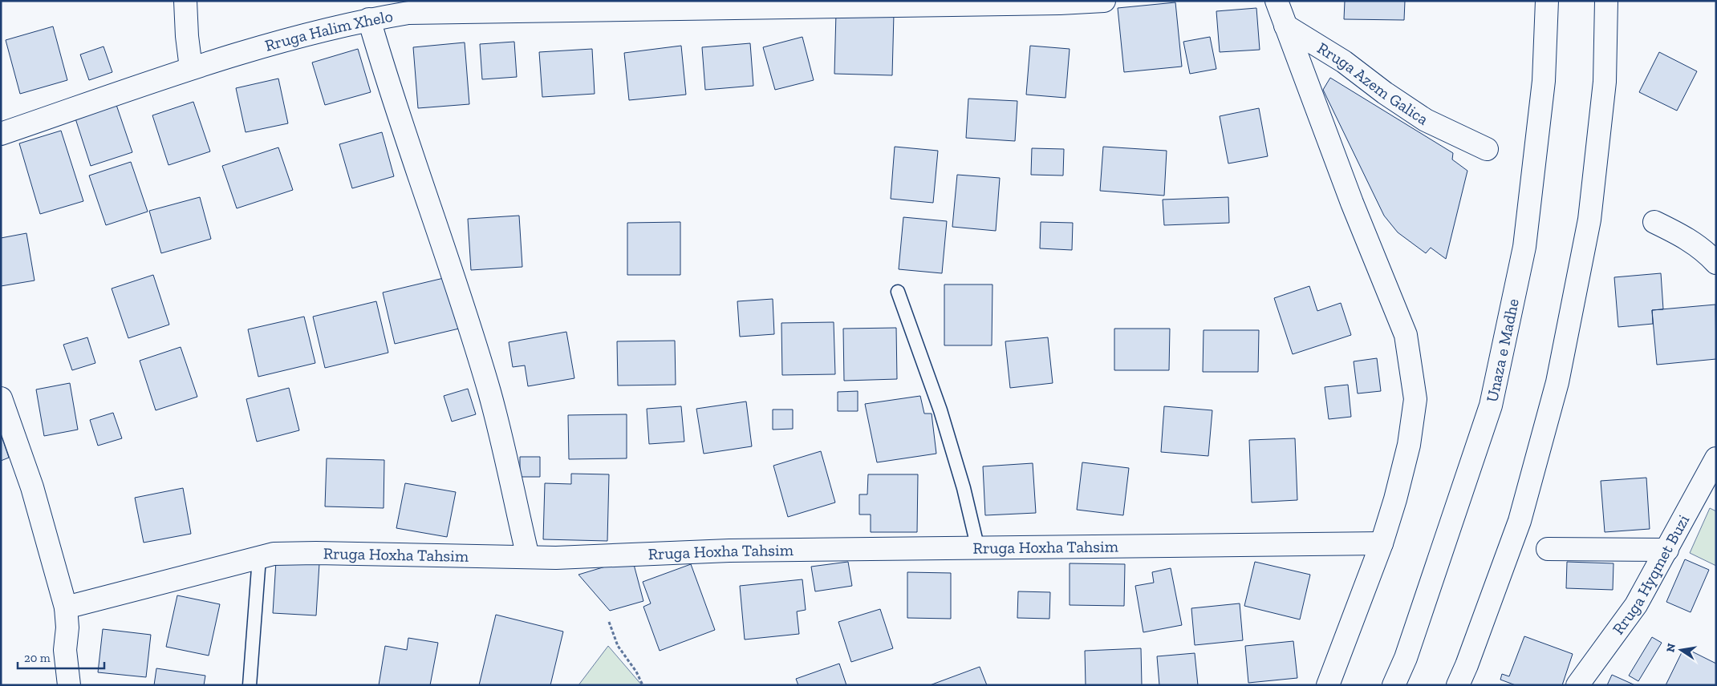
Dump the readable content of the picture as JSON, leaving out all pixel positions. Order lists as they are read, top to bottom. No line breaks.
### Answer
{"streets":{"main road":["Rruga Halim Xhelo","Rruga Azem Galica","Unaza e Madhe","Rruga Hoxha Tahsim","Rruga Hyqmet Buzi"]},"scale_bar":"20 m","north":"left"}
